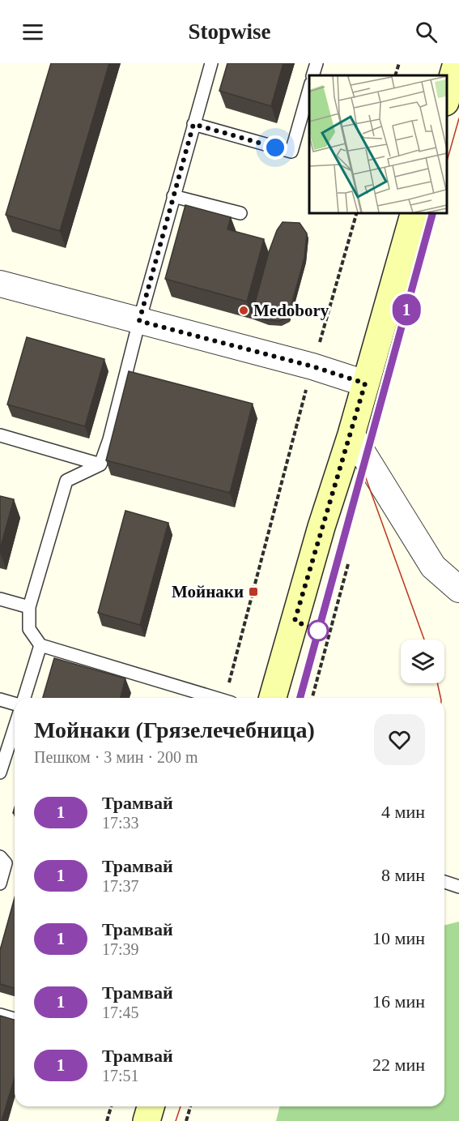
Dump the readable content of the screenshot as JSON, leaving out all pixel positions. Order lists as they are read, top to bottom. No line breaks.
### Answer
{"places":{"other":["Medobory"],"transit":["Мойнаки"]},"lines":["tram line 1"],"page":{"header":"Stopwise","on_map":"1","heading":["Мойнаки (Грязелечебница)","Пешком · 3 мин · 200 m"],"list":[{"mark":"1","name":"Трамвай","note":"17:33","value":"4 мин"},{"mark":"1","name":"Трамвай","note":"17:37","value":"8 мин"},{"mark":"1","name":"Трамвай","note":"17:39","value":"10 мин"},{"mark":"1","name":"Трамвай","note":"17:45","value":"16 мин"},{"mark":"1","name":"Трамвай","note":"17:51","value":"22 мин"}]}}
